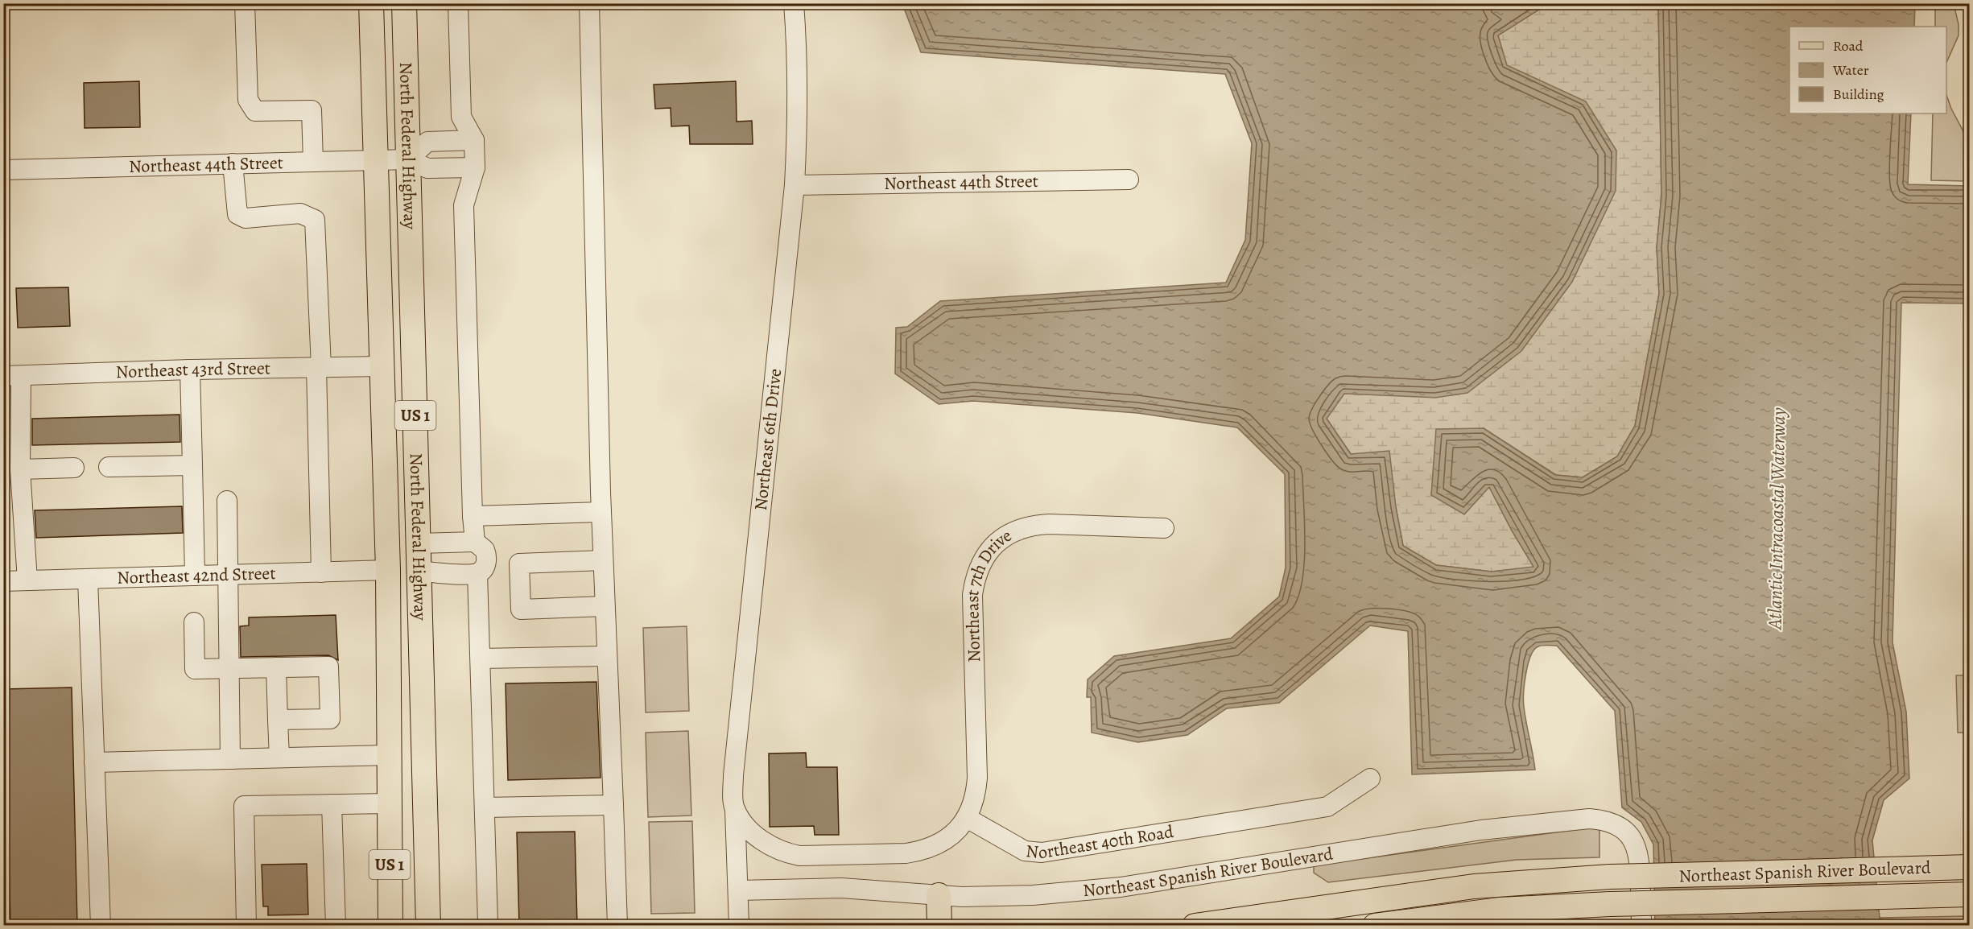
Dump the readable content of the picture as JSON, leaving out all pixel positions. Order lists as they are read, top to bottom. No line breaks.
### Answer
{"streets":{"main road":["North Federal Highway","US 1","Northeast Spanish River Boulevard"],"street":["Northeast 44th Street","Northeast 43rd Street","Northeast 6th Drive","Northeast 42nd Street","Northeast 7th Drive","Northeast 40th Road"]},"crossings":[["North Federal Highway","Northeast 44th Street"],["North Federal Highway","Northeast 43rd Street"],["North Federal Highway","Northeast 42nd Street"],["Northeast 44th Street","Northeast 6th Drive"],["Northeast 6th Drive","Northeast Spanish River Boulevard"],["Northeast 7th Drive","Northeast 40th Road"]],"water":["Atlantic Intracoastal Waterway"],"legend":["Road","Water","Building"]}
